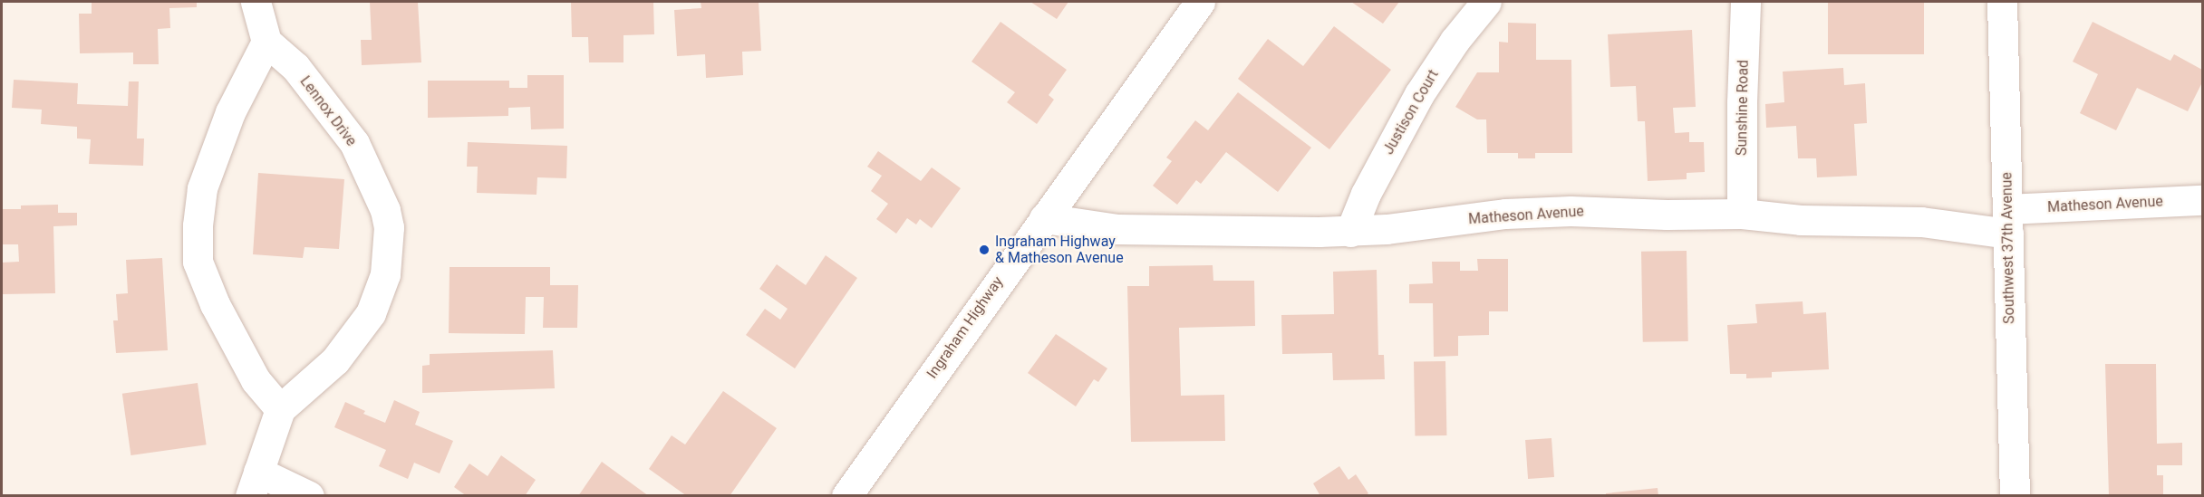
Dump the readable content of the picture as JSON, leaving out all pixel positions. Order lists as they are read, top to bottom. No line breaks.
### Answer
{"streets":{"street":["Sunshine Road","Lennox Drive","Justison Court","Matheson Avenue","Southwest 37th Avenue","Ingraham Highway"]},"crossings":[["Sunshine Road","Matheson Avenue"],["Justison Court","Matheson Avenue"],["Matheson Avenue","Southwest 37th Avenue"],["Matheson Avenue","Ingraham Highway"]],"places":["Ingraham Highway & Matheson Avenue"]}
